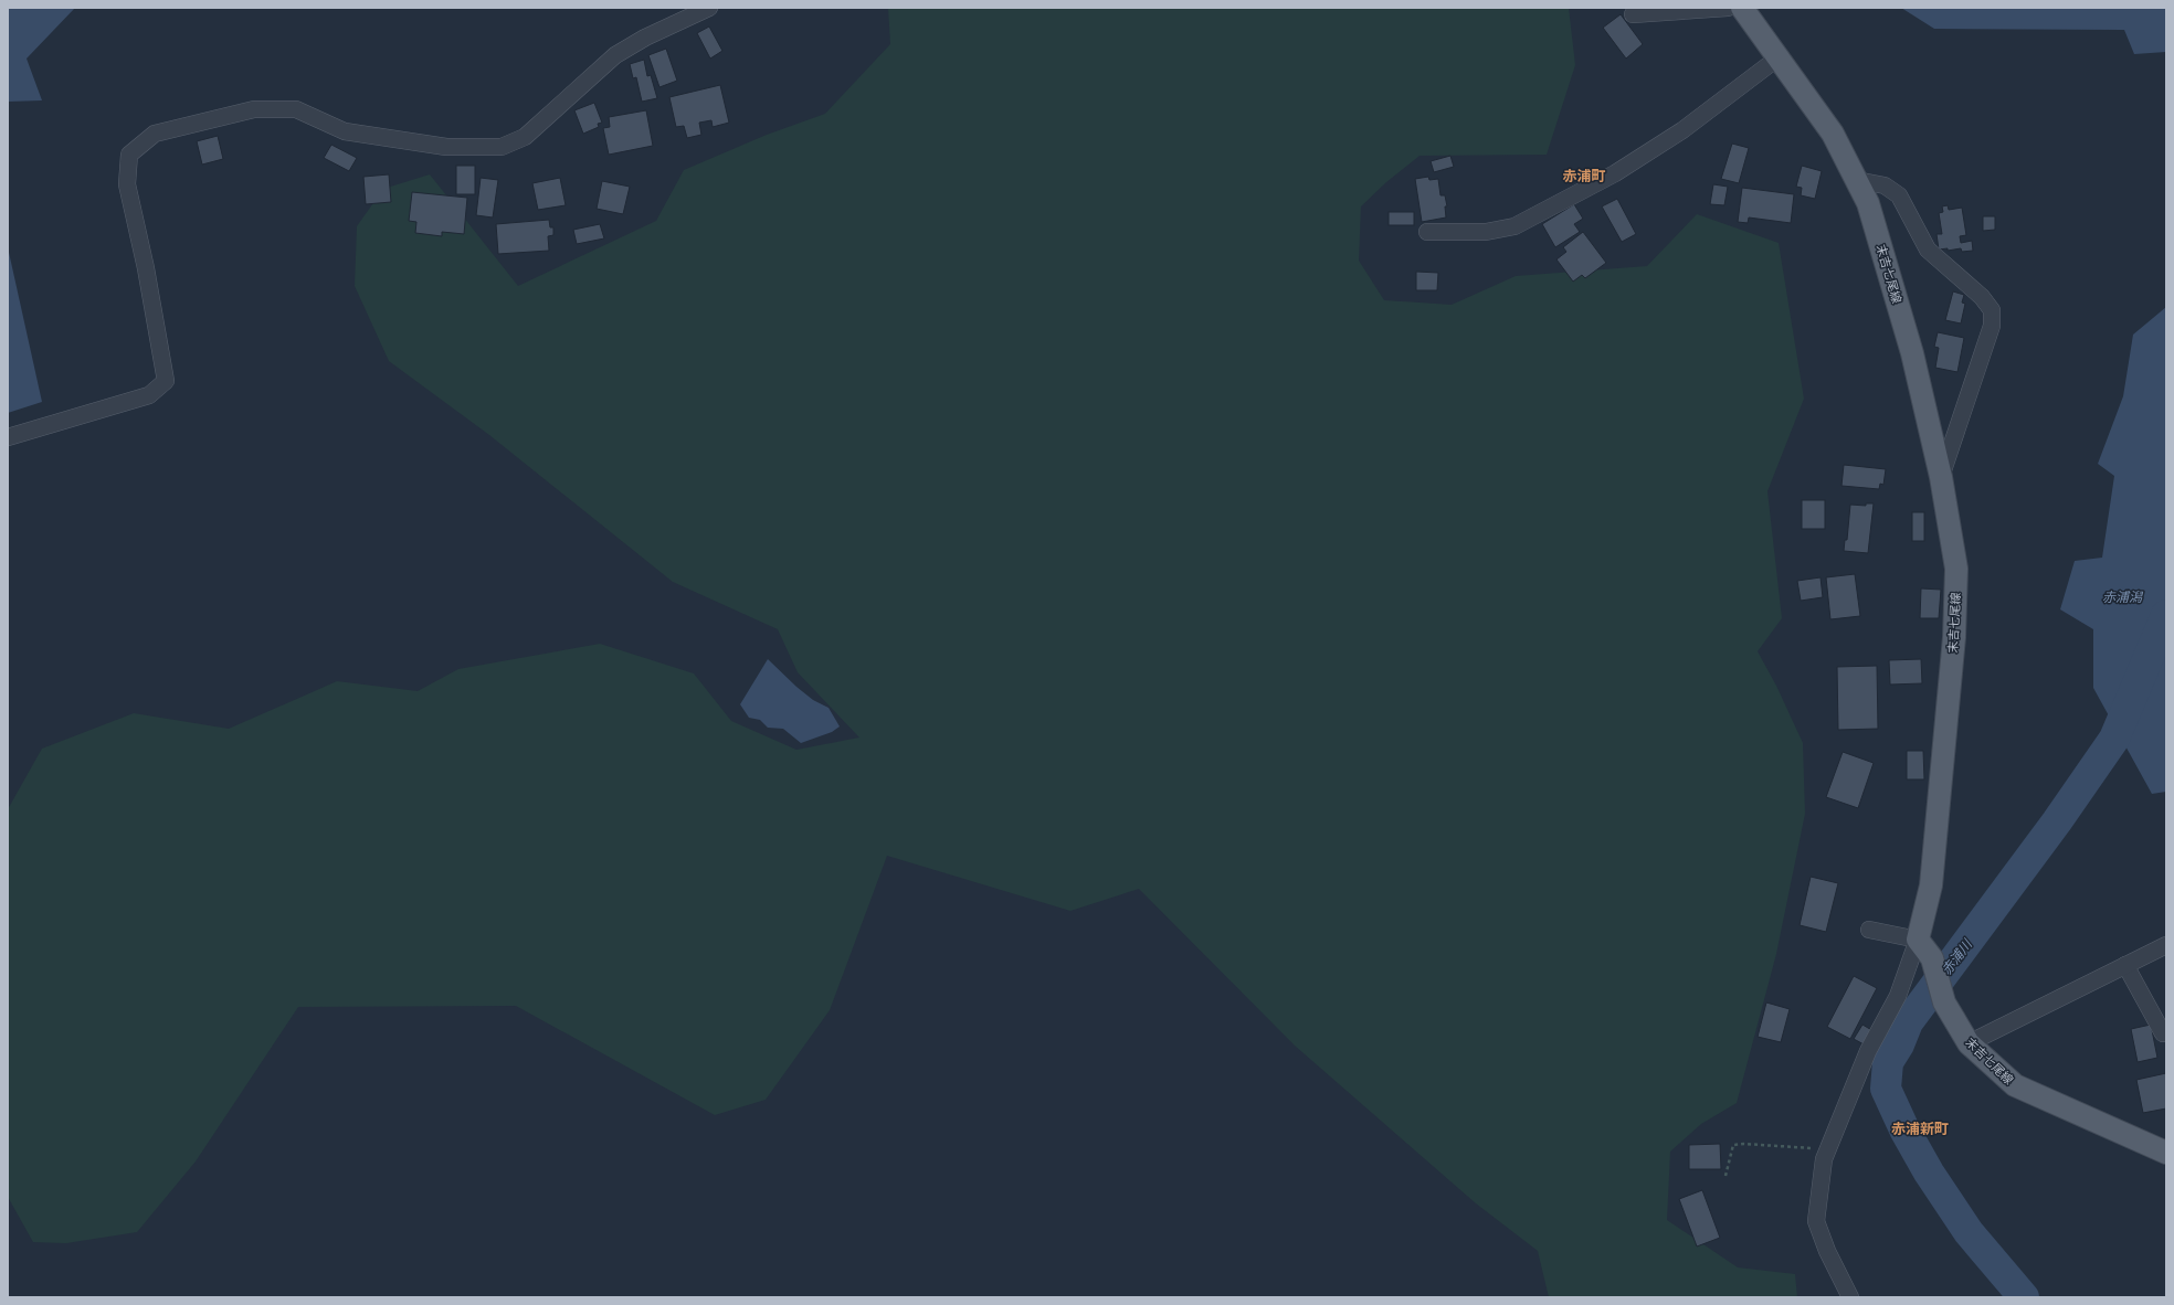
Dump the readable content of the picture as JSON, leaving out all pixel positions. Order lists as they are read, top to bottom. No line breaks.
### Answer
{"streets":{"main road":["末吉七尾線"]},"districts":["赤浦町","赤浦新町"],"water":["赤浦潟","赤浦川"]}
